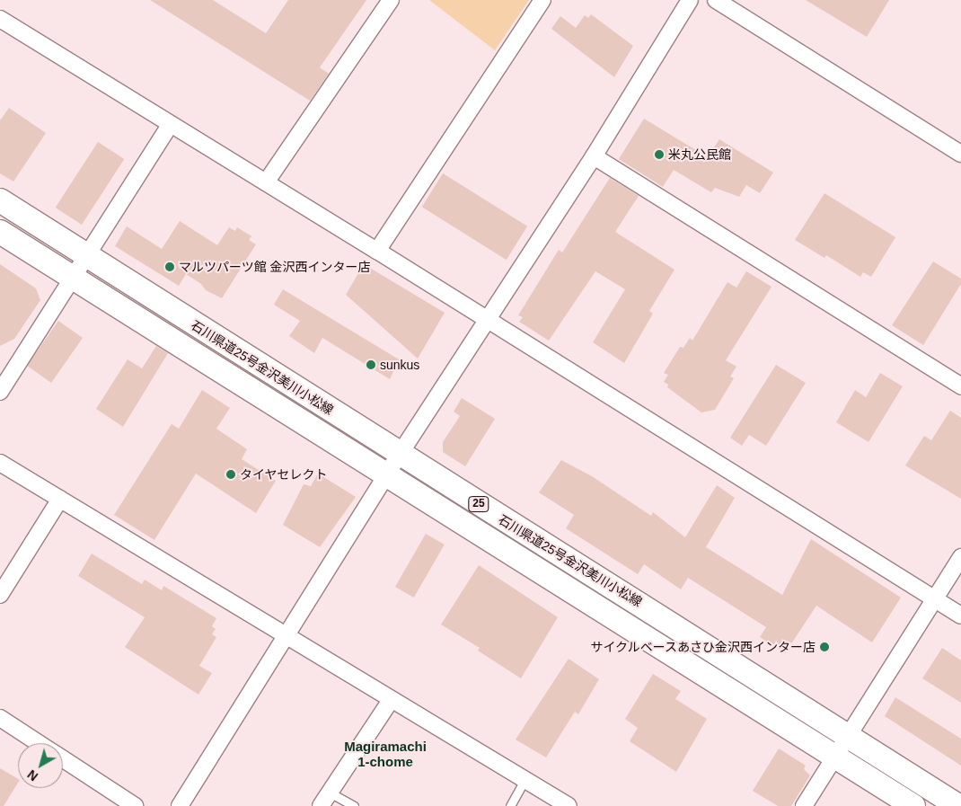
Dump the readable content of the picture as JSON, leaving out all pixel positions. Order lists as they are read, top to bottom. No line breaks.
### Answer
{"streets":{"main road":["石川県道25号金沢美川小松線","25"]},"districts":["Magiramachi 1-chome"],"places":["米丸公民館","マルツパーツ館 金沢西インター店","sunkus","タイヤセレクト","サイクルベースあさひ金沢西インター店"],"north":"bottom left"}
